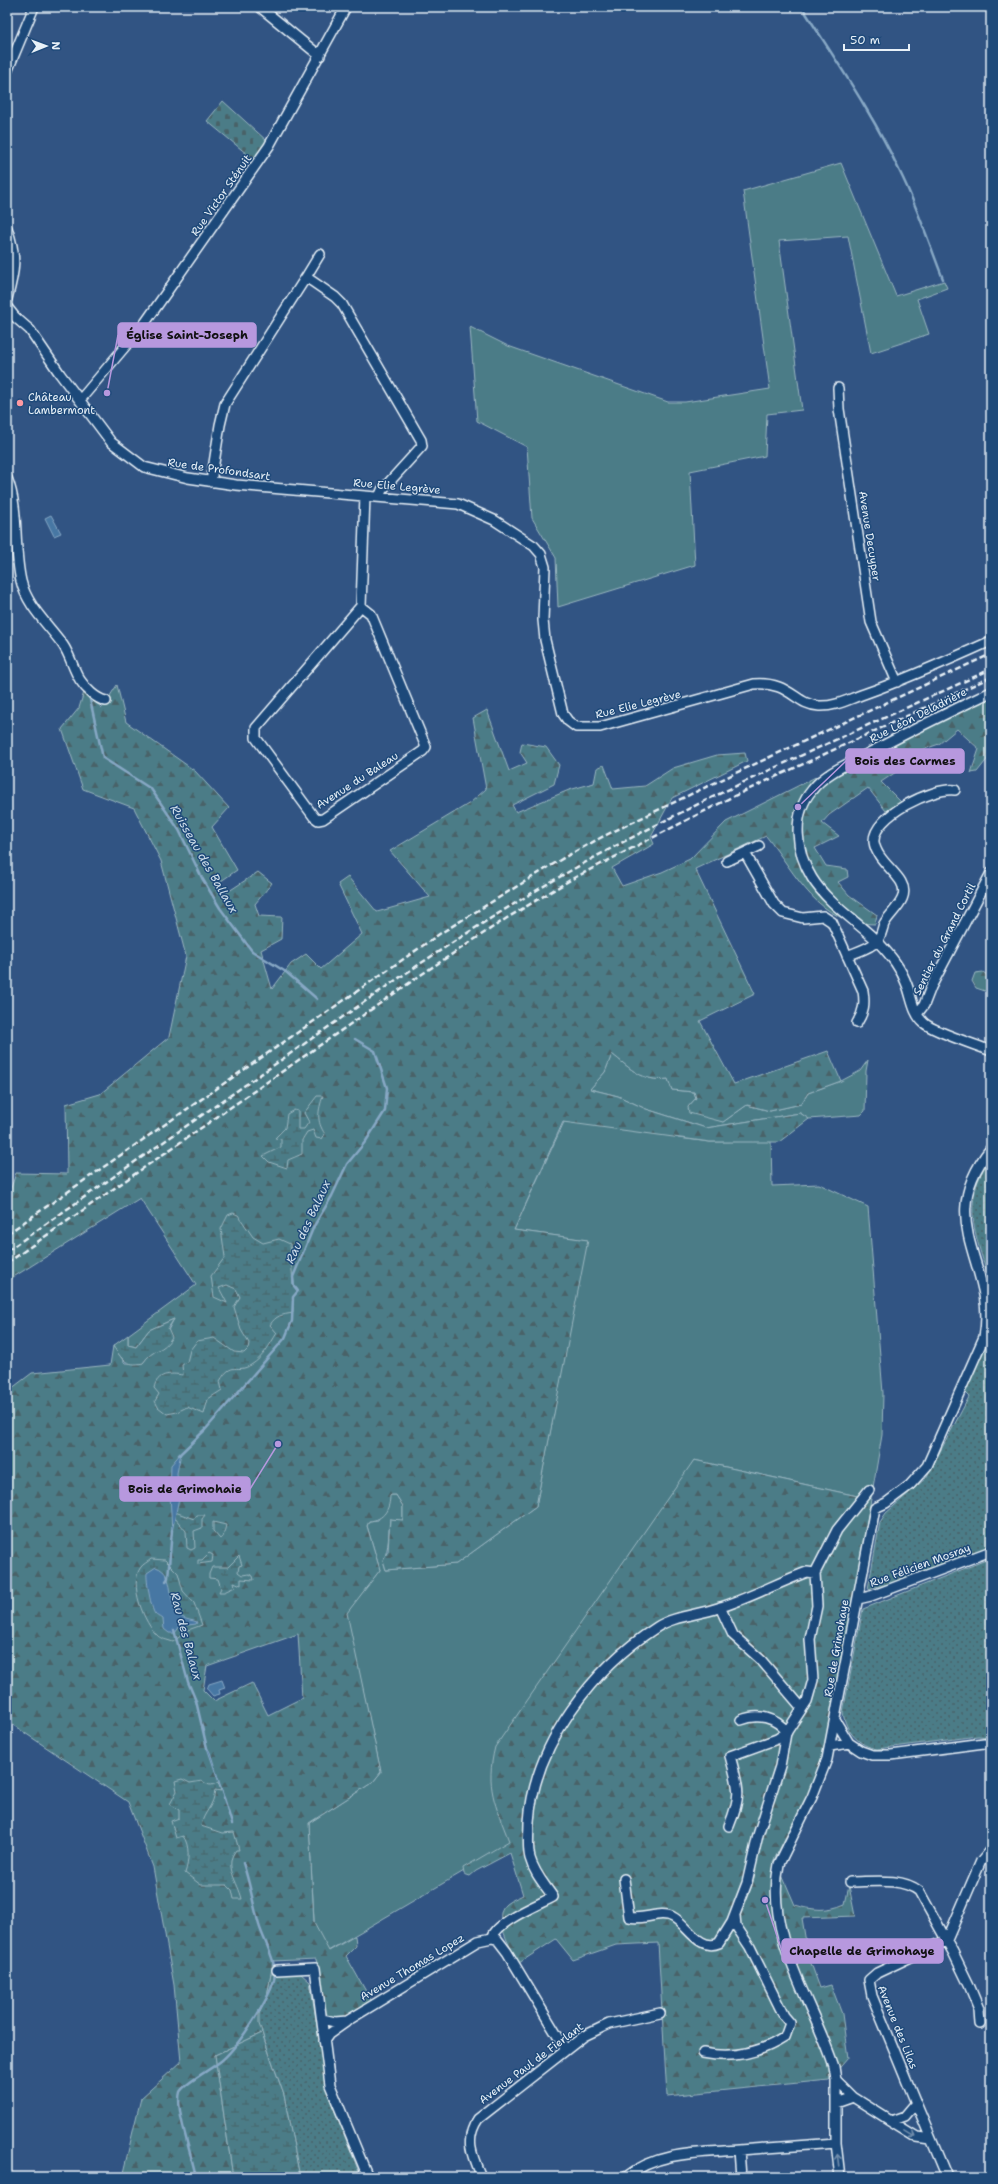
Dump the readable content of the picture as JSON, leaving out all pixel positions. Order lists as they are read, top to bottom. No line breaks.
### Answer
{"streets":{"street":["Rue Victor Sténuit","Rue de Profondsart","Rue Elie Legrève","Avenue Decuyper","Rue Léon Deladrière","Avenue du Baleau","Sentier du Grand Cortil","Rue Félicien Mosray","Rue de Grimohaye","Avenue Thomas Lopez","Avenue des Lilas","Avenue Paul de Fierlant"]},"crossings":[["Rue Victor Sténuit","Rue de Profondsart"],["Rue de Profondsart","Rue Elie Legrève"],["Rue Elie Legrève","Avenue Decuyper"],["Rue Léon Deladrière","Sentier du Grand Cortil"],["Rue Félicien Mosray","Rue de Grimohaye"]],"water":["Ruisseau des Ballaux","Rau des Balaux"],"places":["Église Saint-Joseph","Château Lambermont","Bois des Carmes","Bois de Grimohaie","Chapelle de Grimohaye"],"scale_bar":"50 m","north":"right"}
